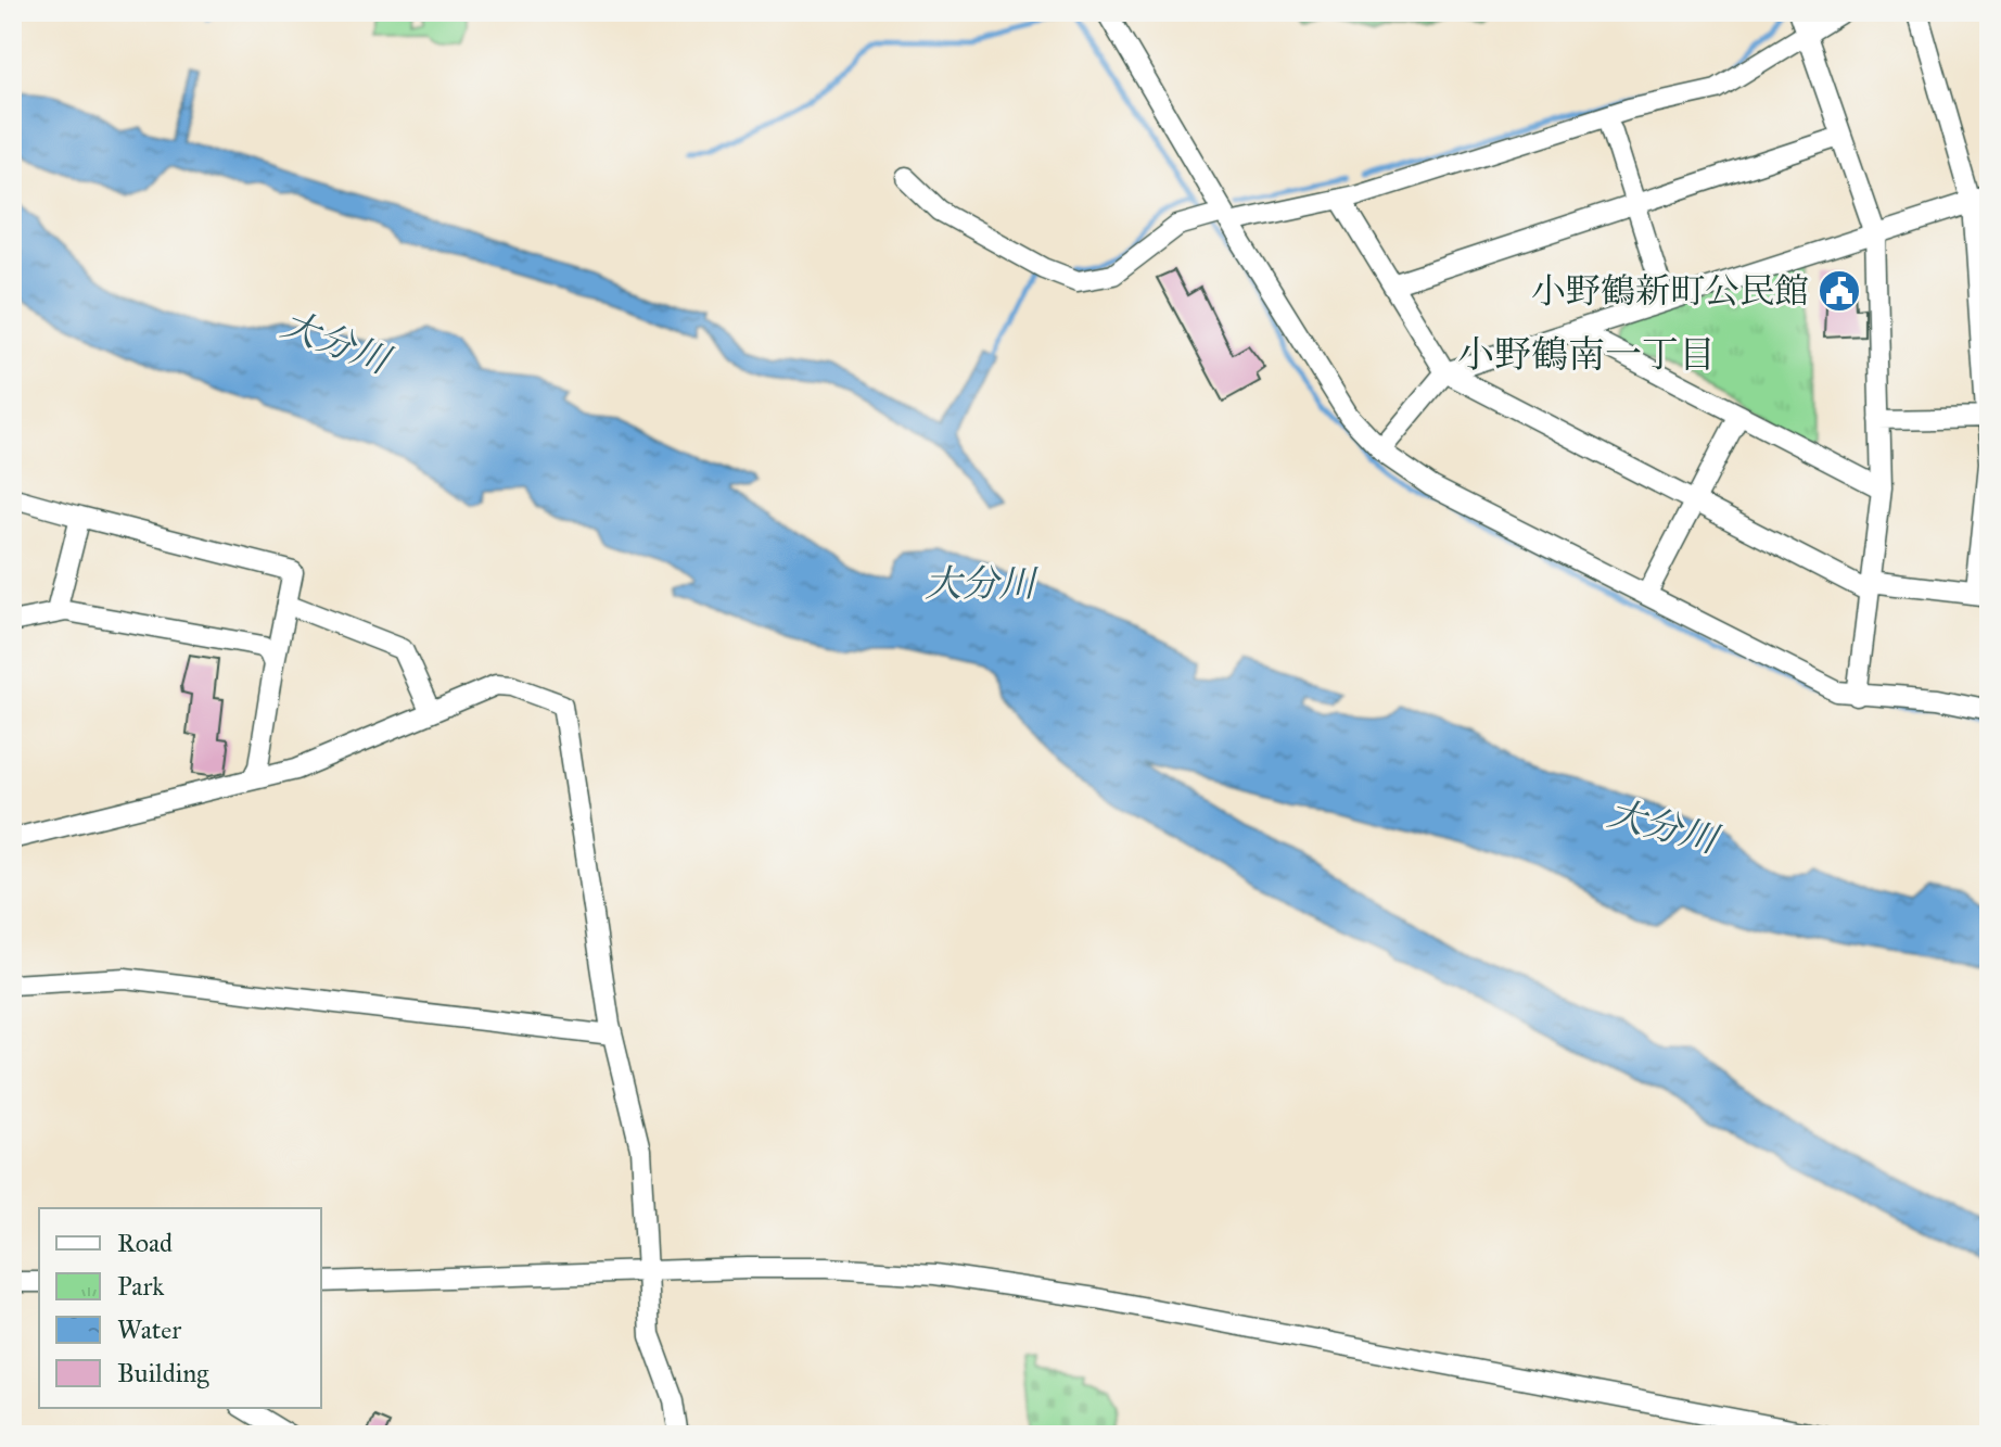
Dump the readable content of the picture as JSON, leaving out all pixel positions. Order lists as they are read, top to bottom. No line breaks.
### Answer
{"districts":["小野鶴南一丁目"],"water":["大分川"],"places":{"public building":["小野鶴新町公民館"]},"legend":["Road","Park","Water","Building"]}
